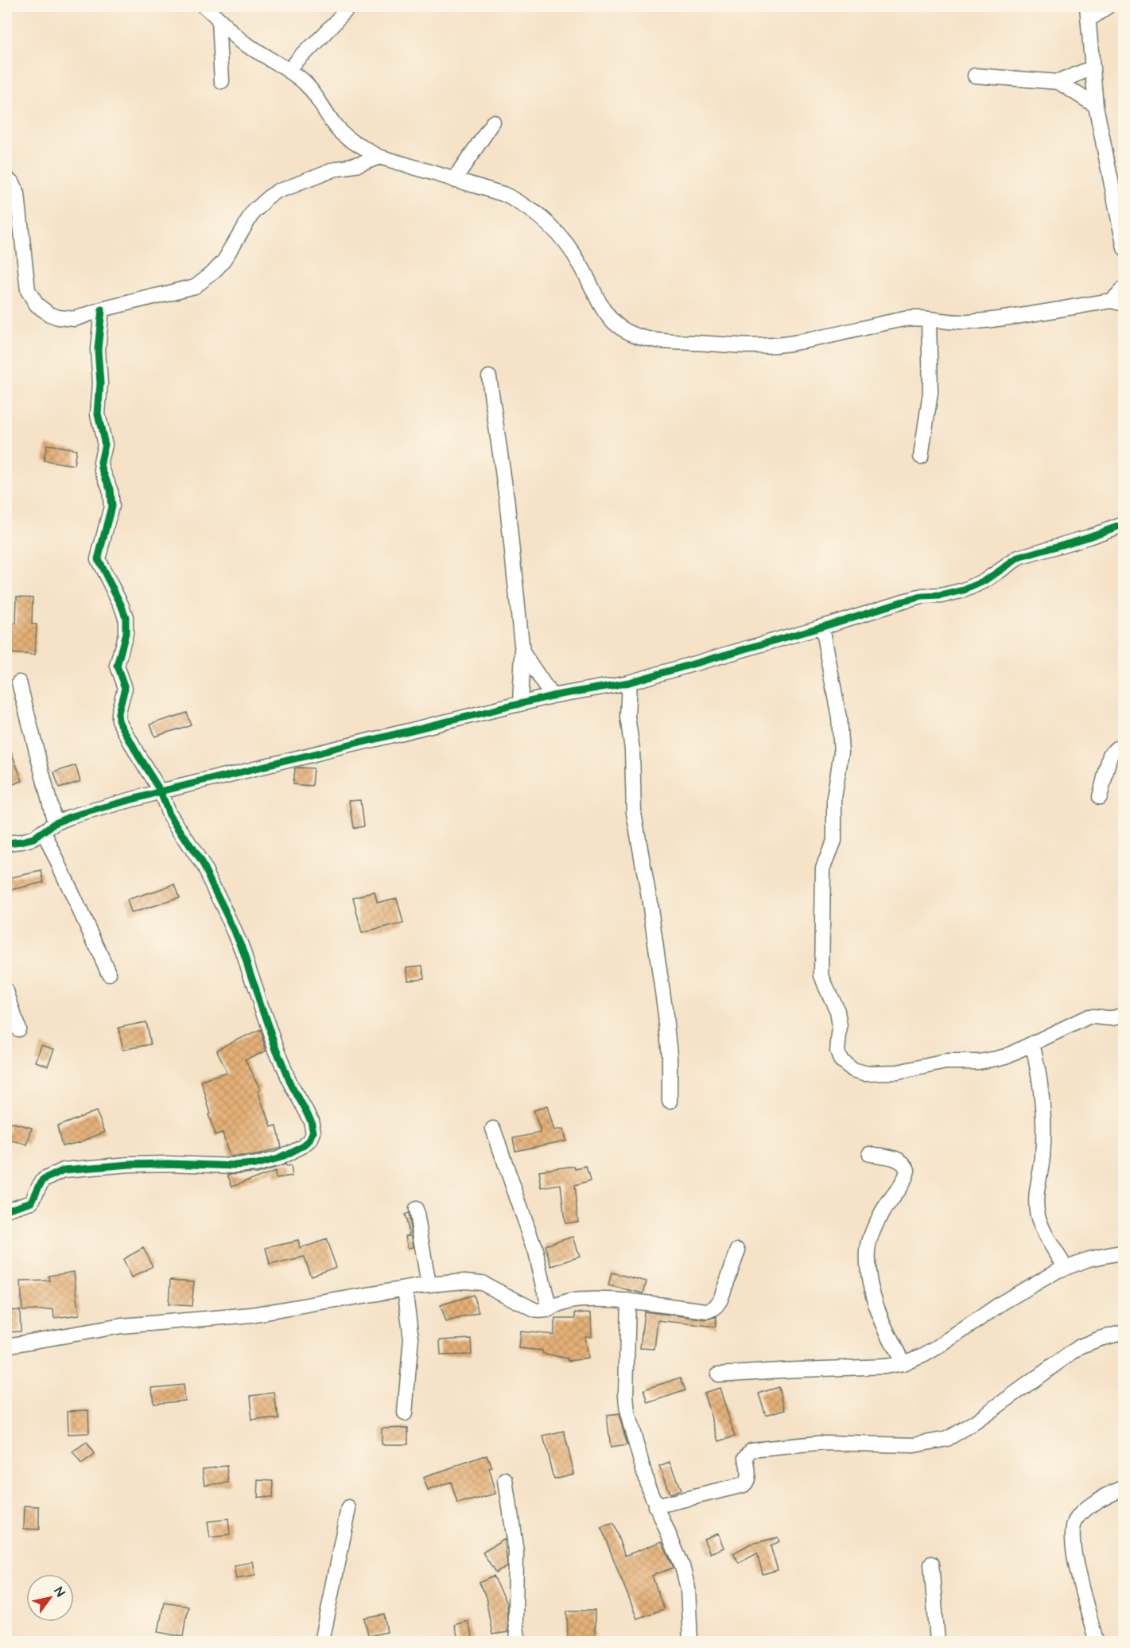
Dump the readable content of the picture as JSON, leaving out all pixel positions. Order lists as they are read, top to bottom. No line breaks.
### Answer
{"north":"top right"}
